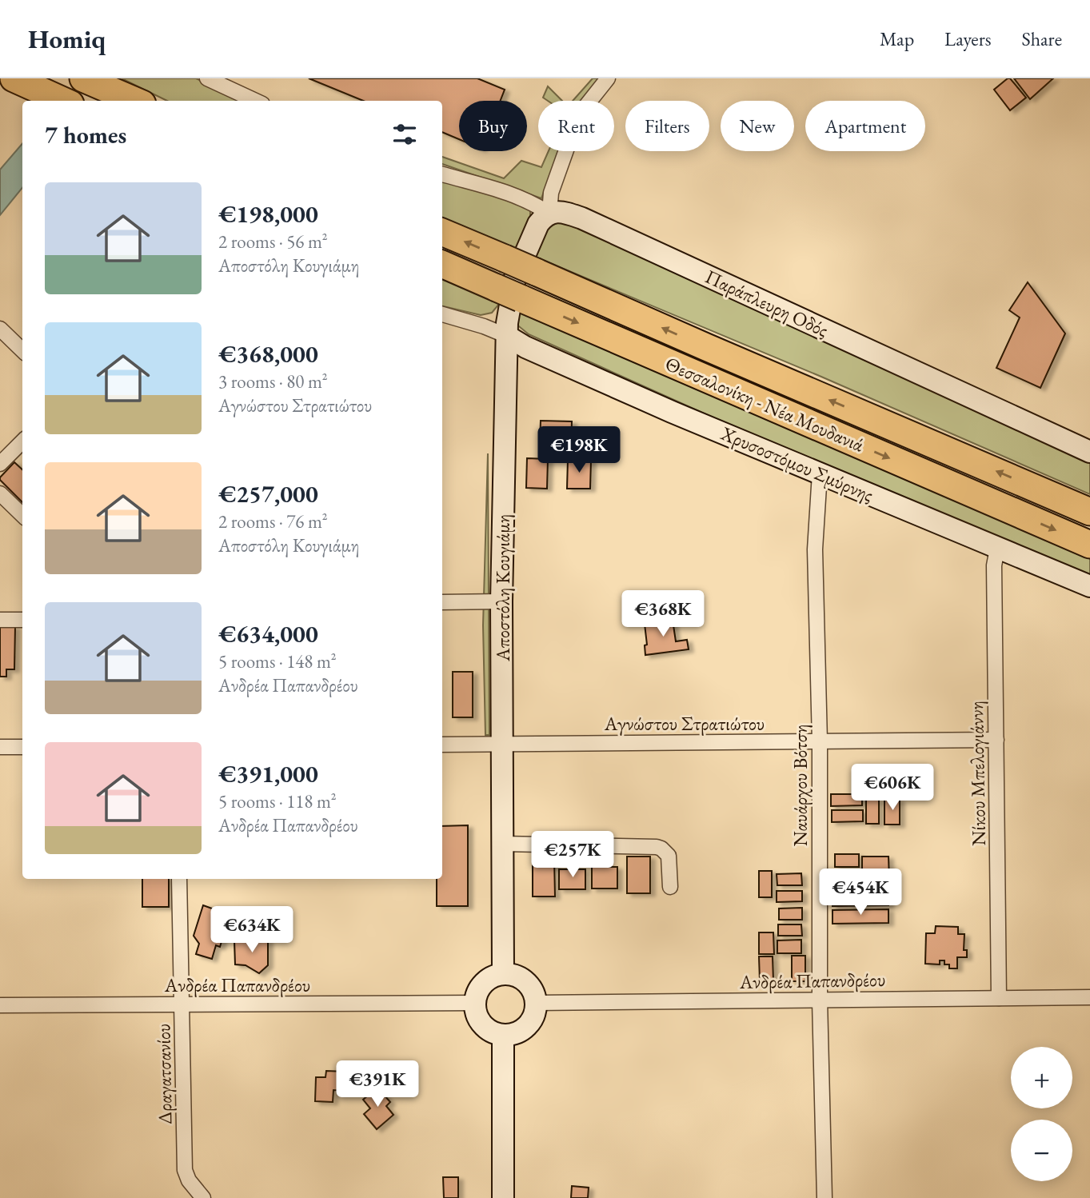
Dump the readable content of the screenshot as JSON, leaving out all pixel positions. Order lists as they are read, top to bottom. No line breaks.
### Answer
{"streets":{"highway":["Θεσσαλονίκη - Νέα Μουδανιά"],"street":["Παράπλευρη Οδός","Χρυσοστόμου Σμύρνης","Αποστόλη Κουγιάμη","Αγνώστου Στρατιώτου","Νίκου Μπελογιάννη","Ναυάρχου Βότση","Ανδρέα Παπανδρέου","Δραγατσανίου"]},"crossings":[["Παράπλευρη Οδός","Αποστόλη Κουγιάμη"],["Χρυσοστόμου Σμύρνης","Αποστόλη Κουγιάμη"],["Χρυσοστόμου Σμύρνης","Νίκου Μπελογιάννη"],["Χρυσοστόμου Σμύρνης","Ναυάρχου Βότση"],["Αποστόλη Κουγιάμη","Αγνώστου Στρατιώτου"],["Αποστόλη Κουγιάμη","Ανδρέα Παπανδρέου"],["Αγνώστου Στρατιώτου","Νίκου Μπελογιάννη"],["Αγνώστου Στρατιώτου","Ναυάρχου Βότση"],["Νίκου Μπελογιάννη","Ανδρέα Παπανδρέου"],["Ναυάρχου Βότση","Ανδρέα Παπανδρέου"],["Ανδρέα Παπανδρέου","Δραγατσανίου"]],"page":{"header":"Homiq","nav":["Map","Layers","Share"],"chip":["Buy","Rent","Filters","New","Apartment"],"heading":"7 homes","list":[{"name":"€198,000","note":"2 rooms · 56 m² · Αποστόλη Κουγιάμη"},{"name":"€368,000","note":"3 rooms · 80 m² · Αγνώστου Στρατιώτου"},{"name":"€257,000","note":"2 rooms · 76 m² · Αποστόλη Κουγιάμη"},{"name":"€634,000","note":"5 rooms · 148 m² · Ανδρέα Παπανδρέου"},{"name":"€391,000","note":"5 rooms · 118 m² · Ανδρέα Παπανδρέου"}],"price":["€198K","€368K","€606K","€257K","€454K","€634K","€391K"],"map_buttons":["+","−"]}}
